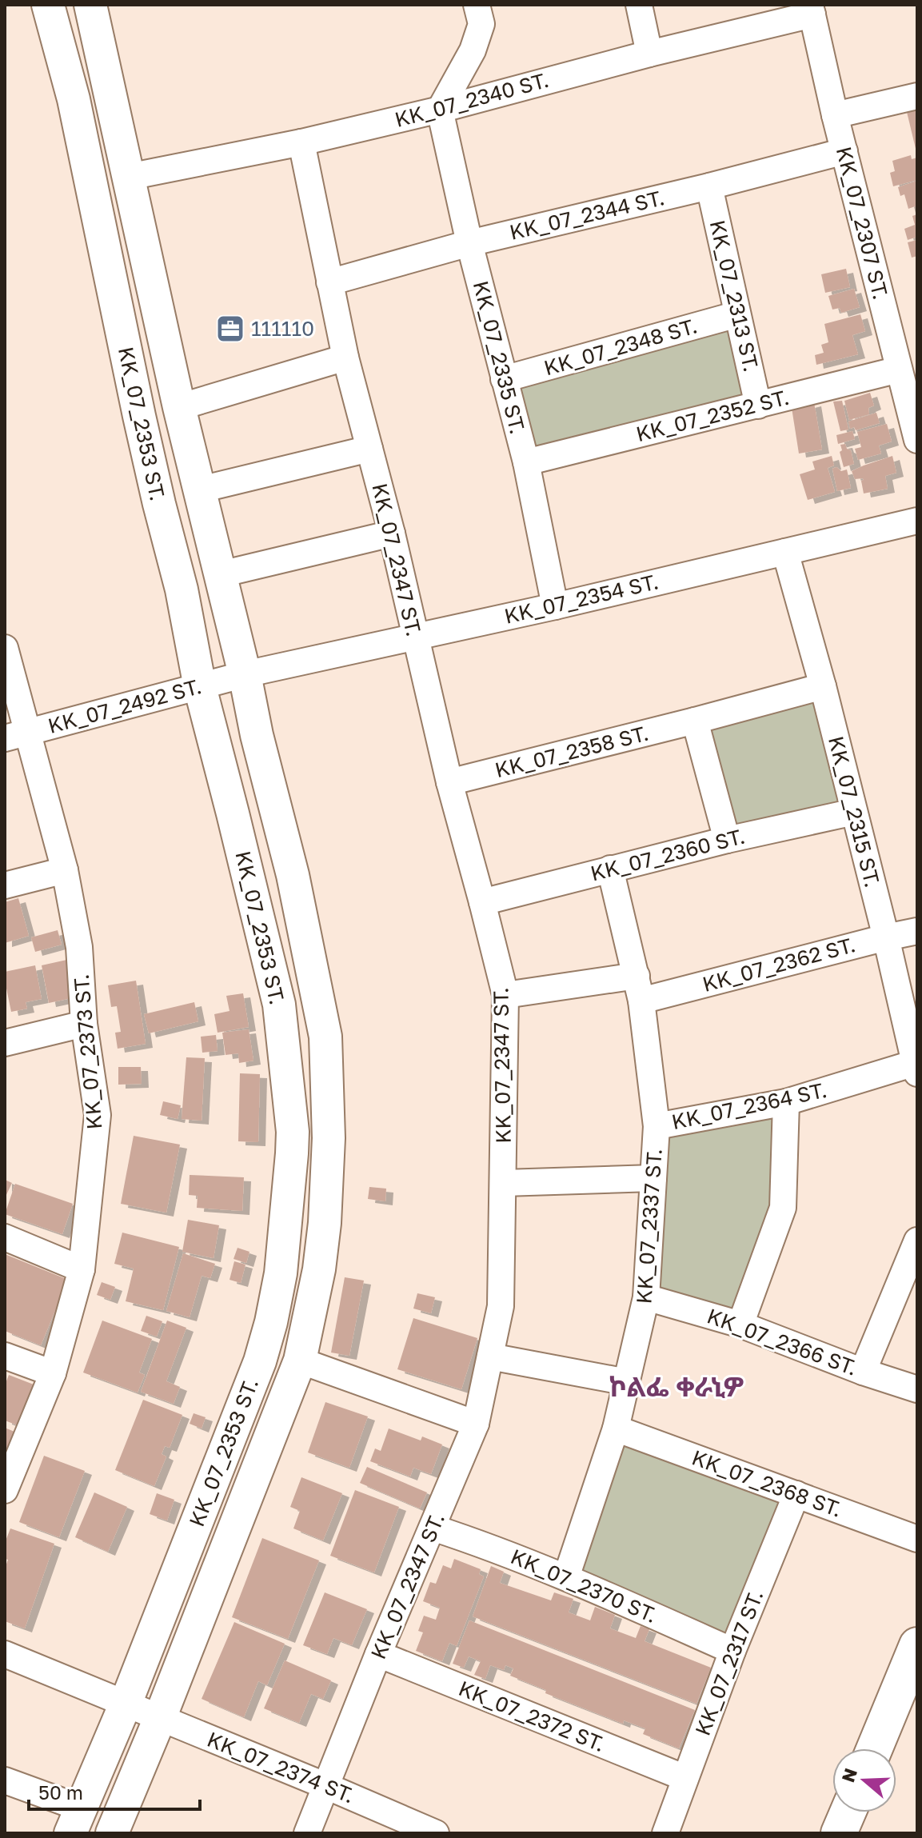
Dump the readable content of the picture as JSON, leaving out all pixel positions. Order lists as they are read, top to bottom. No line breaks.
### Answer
{"streets":{"street":["KK_07_2340 ST.","KK_07_2344 ST.","KK_07_2307 ST.","KK_07_2313 ST.","KK_07_2348 ST.","KK_07_2335 ST.","KK_07_2352 ST.","KK_07_2353 ST.","KK_07_2347 ST.","KK_07_2354 ST.","KK_07_2492 ST.","KK_07_2358 ST.","KK_07_2315 ST.","KK_07_2360 ST.","KK_07_2362 ST.","KK_07_2373 ST.","KK_07_2364 ST.","KK_07_2337 ST.","KK_07_2366 ST.","KK_07_2368 ST.","KK_07_2370 ST.","KK_07_2317 ST.","KK_07_2372 ST.","KK_07_2374 ST."]},"crossings":[["KK_07_2340 ST.","KK_07_2307 ST."],["KK_07_2340 ST.","KK_07_2335 ST."],["KK_07_2340 ST.","KK_07_2353 ST."],["KK_07_2340 ST.","KK_07_2347 ST."],["KK_07_2344 ST.","KK_07_2307 ST."],["KK_07_2344 ST.","KK_07_2313 ST."],["KK_07_2344 ST.","KK_07_2335 ST."],["KK_07_2344 ST.","KK_07_2347 ST."],["KK_07_2307 ST.","KK_07_2352 ST."],["KK_07_2313 ST.","KK_07_2348 ST."],["KK_07_2313 ST.","KK_07_2352 ST."],["KK_07_2348 ST.","KK_07_2335 ST."],["KK_07_2335 ST.","KK_07_2352 ST."],["KK_07_2335 ST.","KK_07_2354 ST."],["KK_07_2353 ST.","KK_07_2347 ST."],["KK_07_2353 ST.","KK_07_2354 ST."],["KK_07_2353 ST.","KK_07_2492 ST."],["KK_07_2353 ST.","KK_07_2374 ST."],["KK_07_2347 ST.","KK_07_2354 ST."],["KK_07_2347 ST.","KK_07_2358 ST."],["KK_07_2347 ST.","KK_07_2360 ST."],["KK_07_2347 ST.","KK_07_2370 ST."],["KK_07_2347 ST.","KK_07_2372 ST."],["KK_07_2347 ST.","KK_07_2374 ST."],["KK_07_2354 ST.","KK_07_2492 ST."],["KK_07_2354 ST.","KK_07_2315 ST."],["KK_07_2492 ST.","KK_07_2373 ST."],["KK_07_2358 ST.","KK_07_2315 ST."],["KK_07_2315 ST.","KK_07_2360 ST."],["KK_07_2315 ST.","KK_07_2362 ST."],["KK_07_2315 ST.","KK_07_2364 ST."],["KK_07_2360 ST.","KK_07_2337 ST."],["KK_07_2362 ST.","KK_07_2337 ST."],["KK_07_2364 ST.","KK_07_2337 ST."],["KK_07_2337 ST.","KK_07_2366 ST."],["KK_07_2337 ST.","KK_07_2368 ST."],["KK_07_2337 ST.","KK_07_2370 ST."],["KK_07_2368 ST.","KK_07_2317 ST."],["KK_07_2370 ST.","KK_07_2317 ST."],["KK_07_2317 ST.","KK_07_2372 ST."]],"districts":["ኮልፌ ቀራኒዎ"],"places":{"office":["111110"]},"scale_bar":"50 m","north":"left"}
